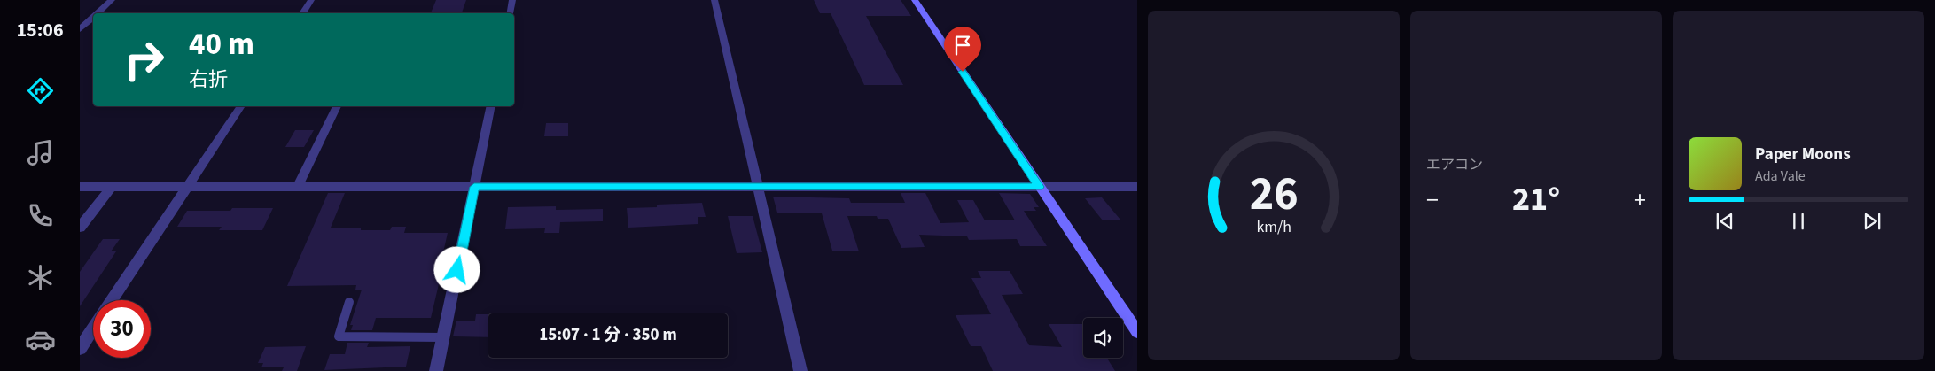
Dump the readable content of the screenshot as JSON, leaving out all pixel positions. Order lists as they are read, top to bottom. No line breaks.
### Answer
{"page":{"tabs":"15:06","tile":"エアコン","turn":["40 m","右折"],"song":["Paper Moons","Ada Vale"],"heat":["−","21°","+"],"limit":"30","trip":"15:07 · 1 分 · 350 m","gauge":["26","km/h"]}}
